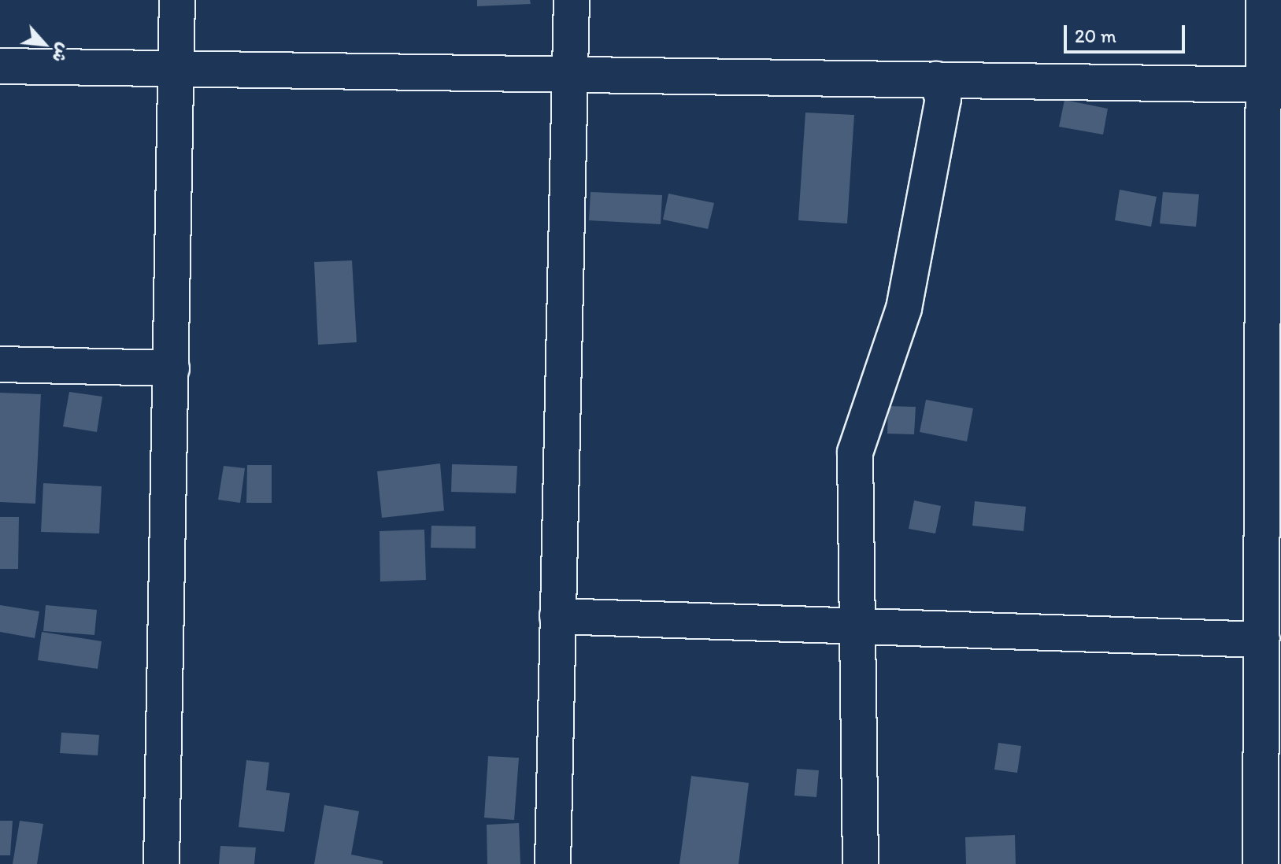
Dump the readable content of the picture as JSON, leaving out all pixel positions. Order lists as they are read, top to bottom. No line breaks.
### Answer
{"scale_bar":"20 m","north":"bottom right"}
